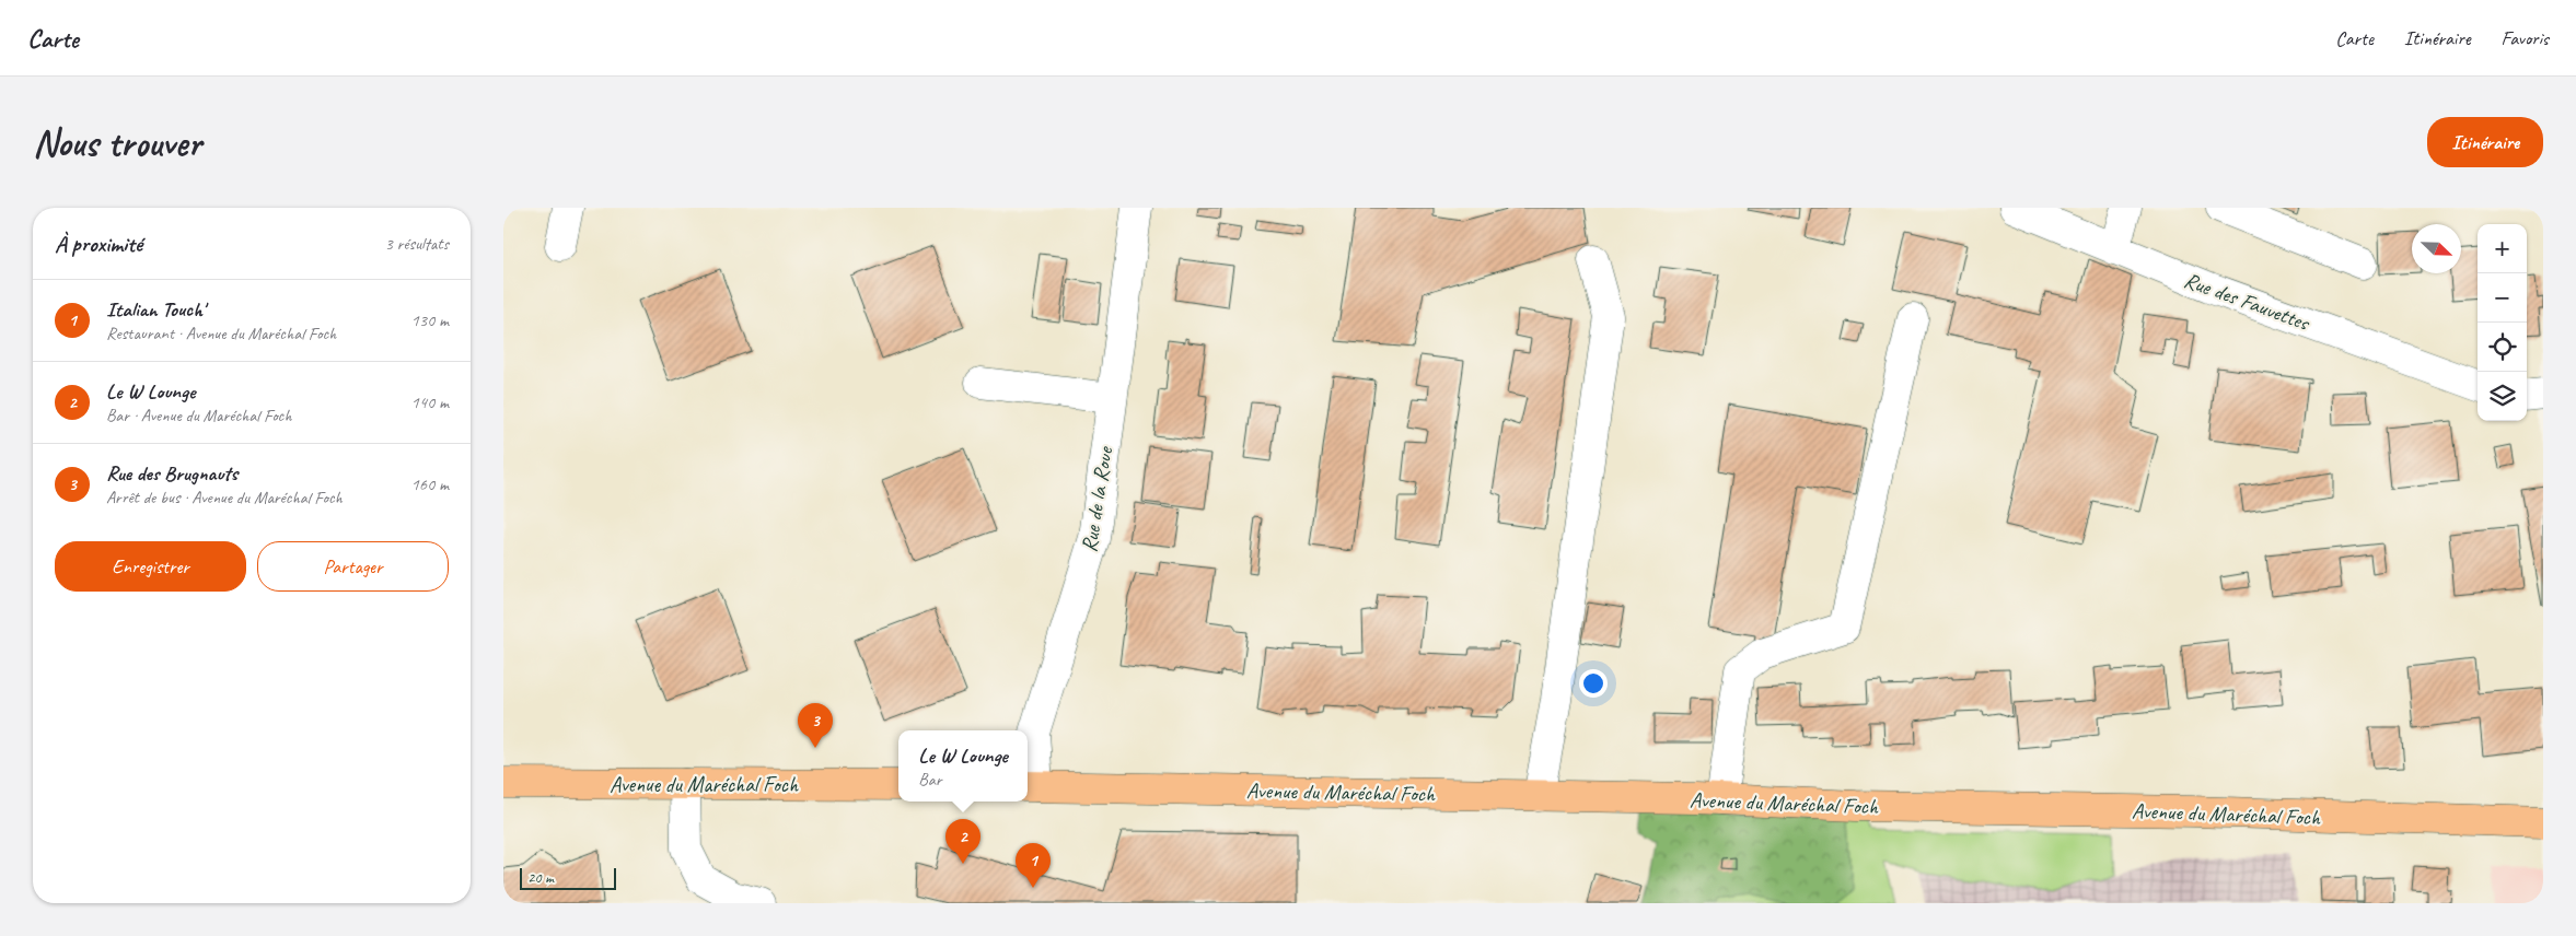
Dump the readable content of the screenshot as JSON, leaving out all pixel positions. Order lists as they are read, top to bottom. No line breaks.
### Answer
{"streets":{"main road":["Avenue du Maréchal Foch"],"street":["Rue des Fauvettes","Rue de la Roue"]},"crossings":[["Rue de la Roue","Avenue du Maréchal Foch"]],"scale_bar":"20 m","north":"bottom right","page":{"header":"Carte","nav":["Carte","Itinéraire","Favoris"],"buttons":["Itinéraire",["Enregistrer","Partager"]],"title":"Nous trouver","heading":["À proximité","3 résultats"],"map_buttons":["+","−"],"list":[{"mark":"1","name":"Italian Touch'","note":"Restaurant · Avenue du Maréchal Foch","value":"130 m"},{"mark":"2","name":"Le W Lounge","note":"Bar · Avenue du Maréchal Foch","value":"140 m"},{"mark":"3","name":"Rue des Brugnauts","note":"Arrêt de bus · Avenue du Maréchal Foch","value":"160 m"}],"pins":["3","2","1"],"popup":["Le W Lounge","Bar"],"scale":"20 m"}}
